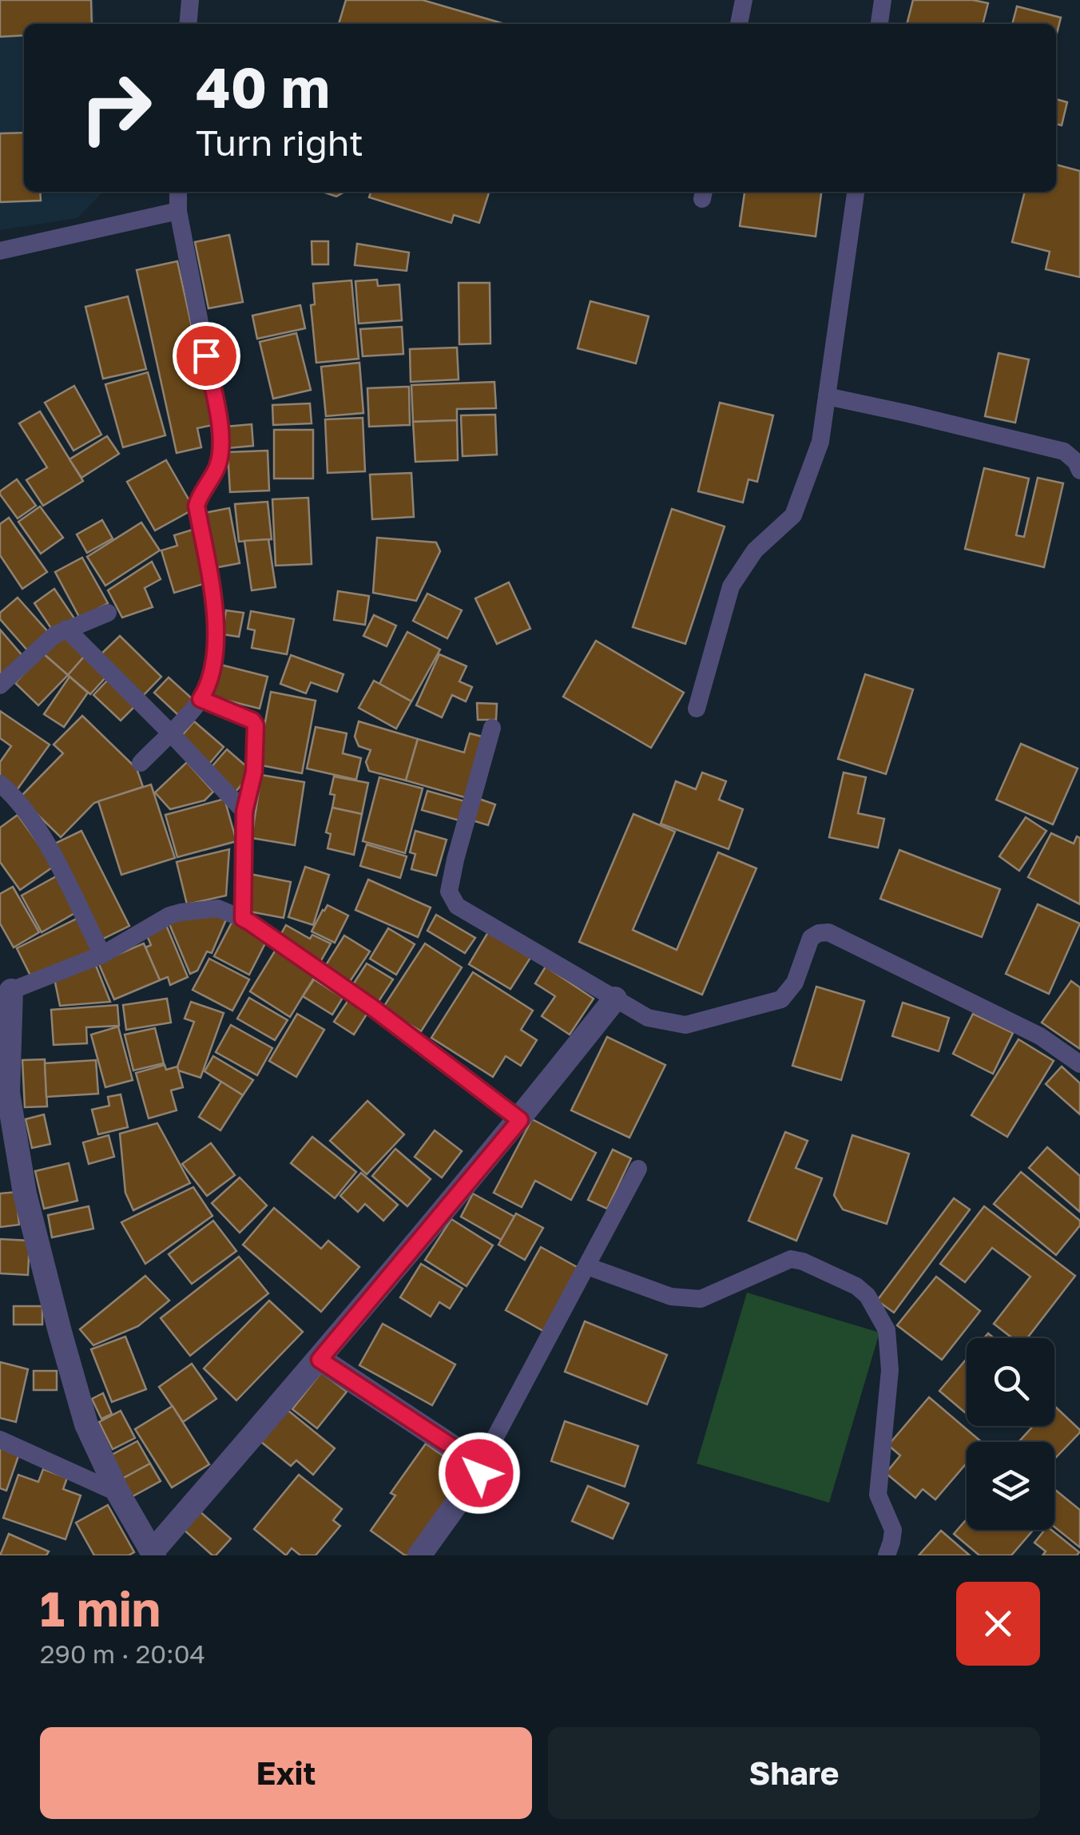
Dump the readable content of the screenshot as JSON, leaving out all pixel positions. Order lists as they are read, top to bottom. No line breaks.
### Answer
{"page":{"turn":["40 m","Turn right"],"heading":["1 min","290 m · 20:04"],"buttons":["Exit","Share"]}}
